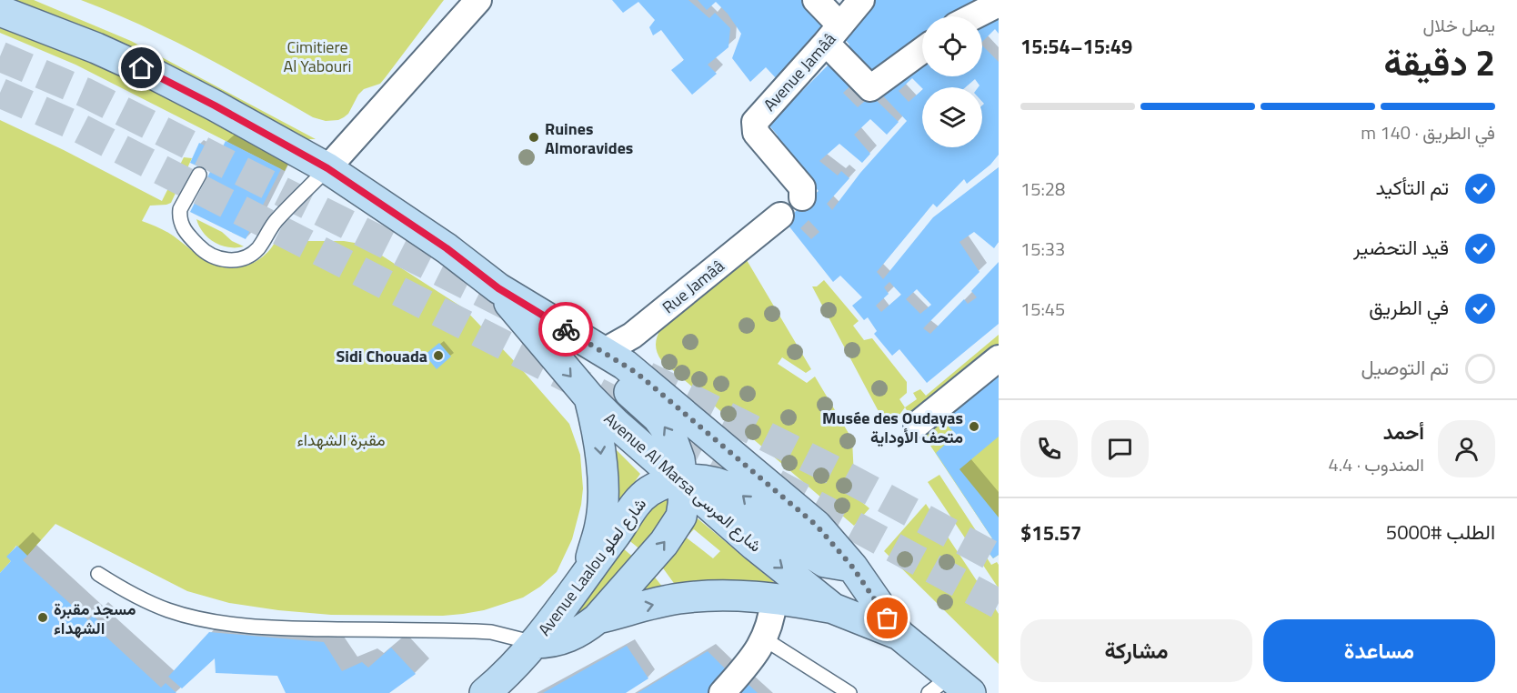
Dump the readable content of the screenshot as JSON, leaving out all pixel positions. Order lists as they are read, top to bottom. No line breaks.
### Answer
{"streets":{"street":["Avenue Jamââ","Rue Jamââ","Avenue Al Marsa شارع المرسى","Avenue Laalou شارع لعلو"]},"crossings":[["Rue Jamââ","Avenue Al Marsa شارع المرسى"],["Rue Jamââ","Avenue Laalou شارع لعلو"],["Avenue Al Marsa شارع المرسى","Avenue Laalou شارع لعلو"]],"parks":["Cimitiere Al Yabouri","مقبرة الشهداء"],"places":["Ruines Almoravides","Sidi Chouada","Musée des Oudayas متحف الأوداية","مسجد مقبرة الشهداء"],"page":{"heading":["2 دقيقة","يصل خلال","15:49–15:54"],"panel":["أحمد","المندوب · 4.4","الطلب #5000","$15.57"],"bar":"في الطريق · 140 m","list":[["تم التأكيد","15:28"],["قيد التحضير","15:33"],["في الطريق","15:45"],"تم التوصيل"],"buttons":["مساعدة","مشاركة"]}}
